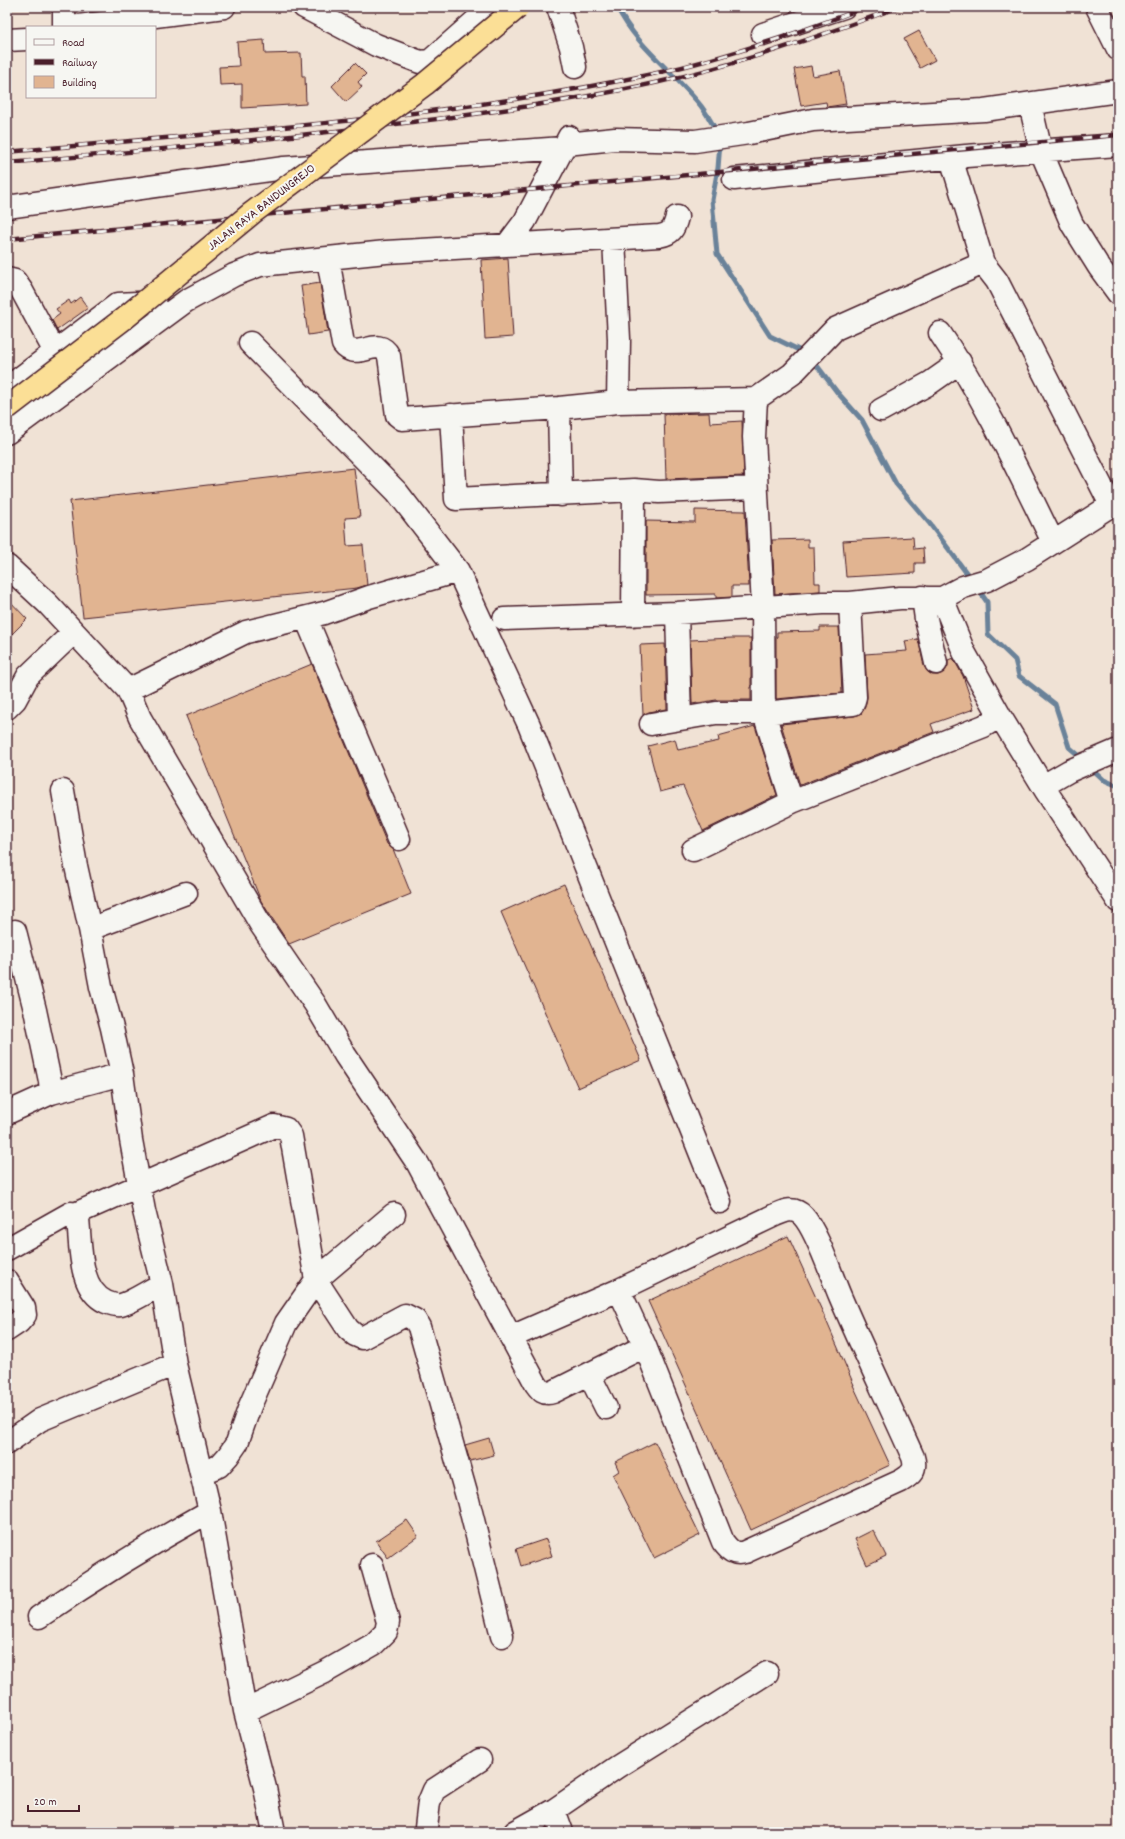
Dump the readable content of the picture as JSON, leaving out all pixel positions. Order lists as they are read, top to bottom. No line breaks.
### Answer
{"streets":{"main road":["JALAN RAYA BANDUNGREJO"]},"legend":["Road","Railway","Building"],"scale_bar":"20 m"}
